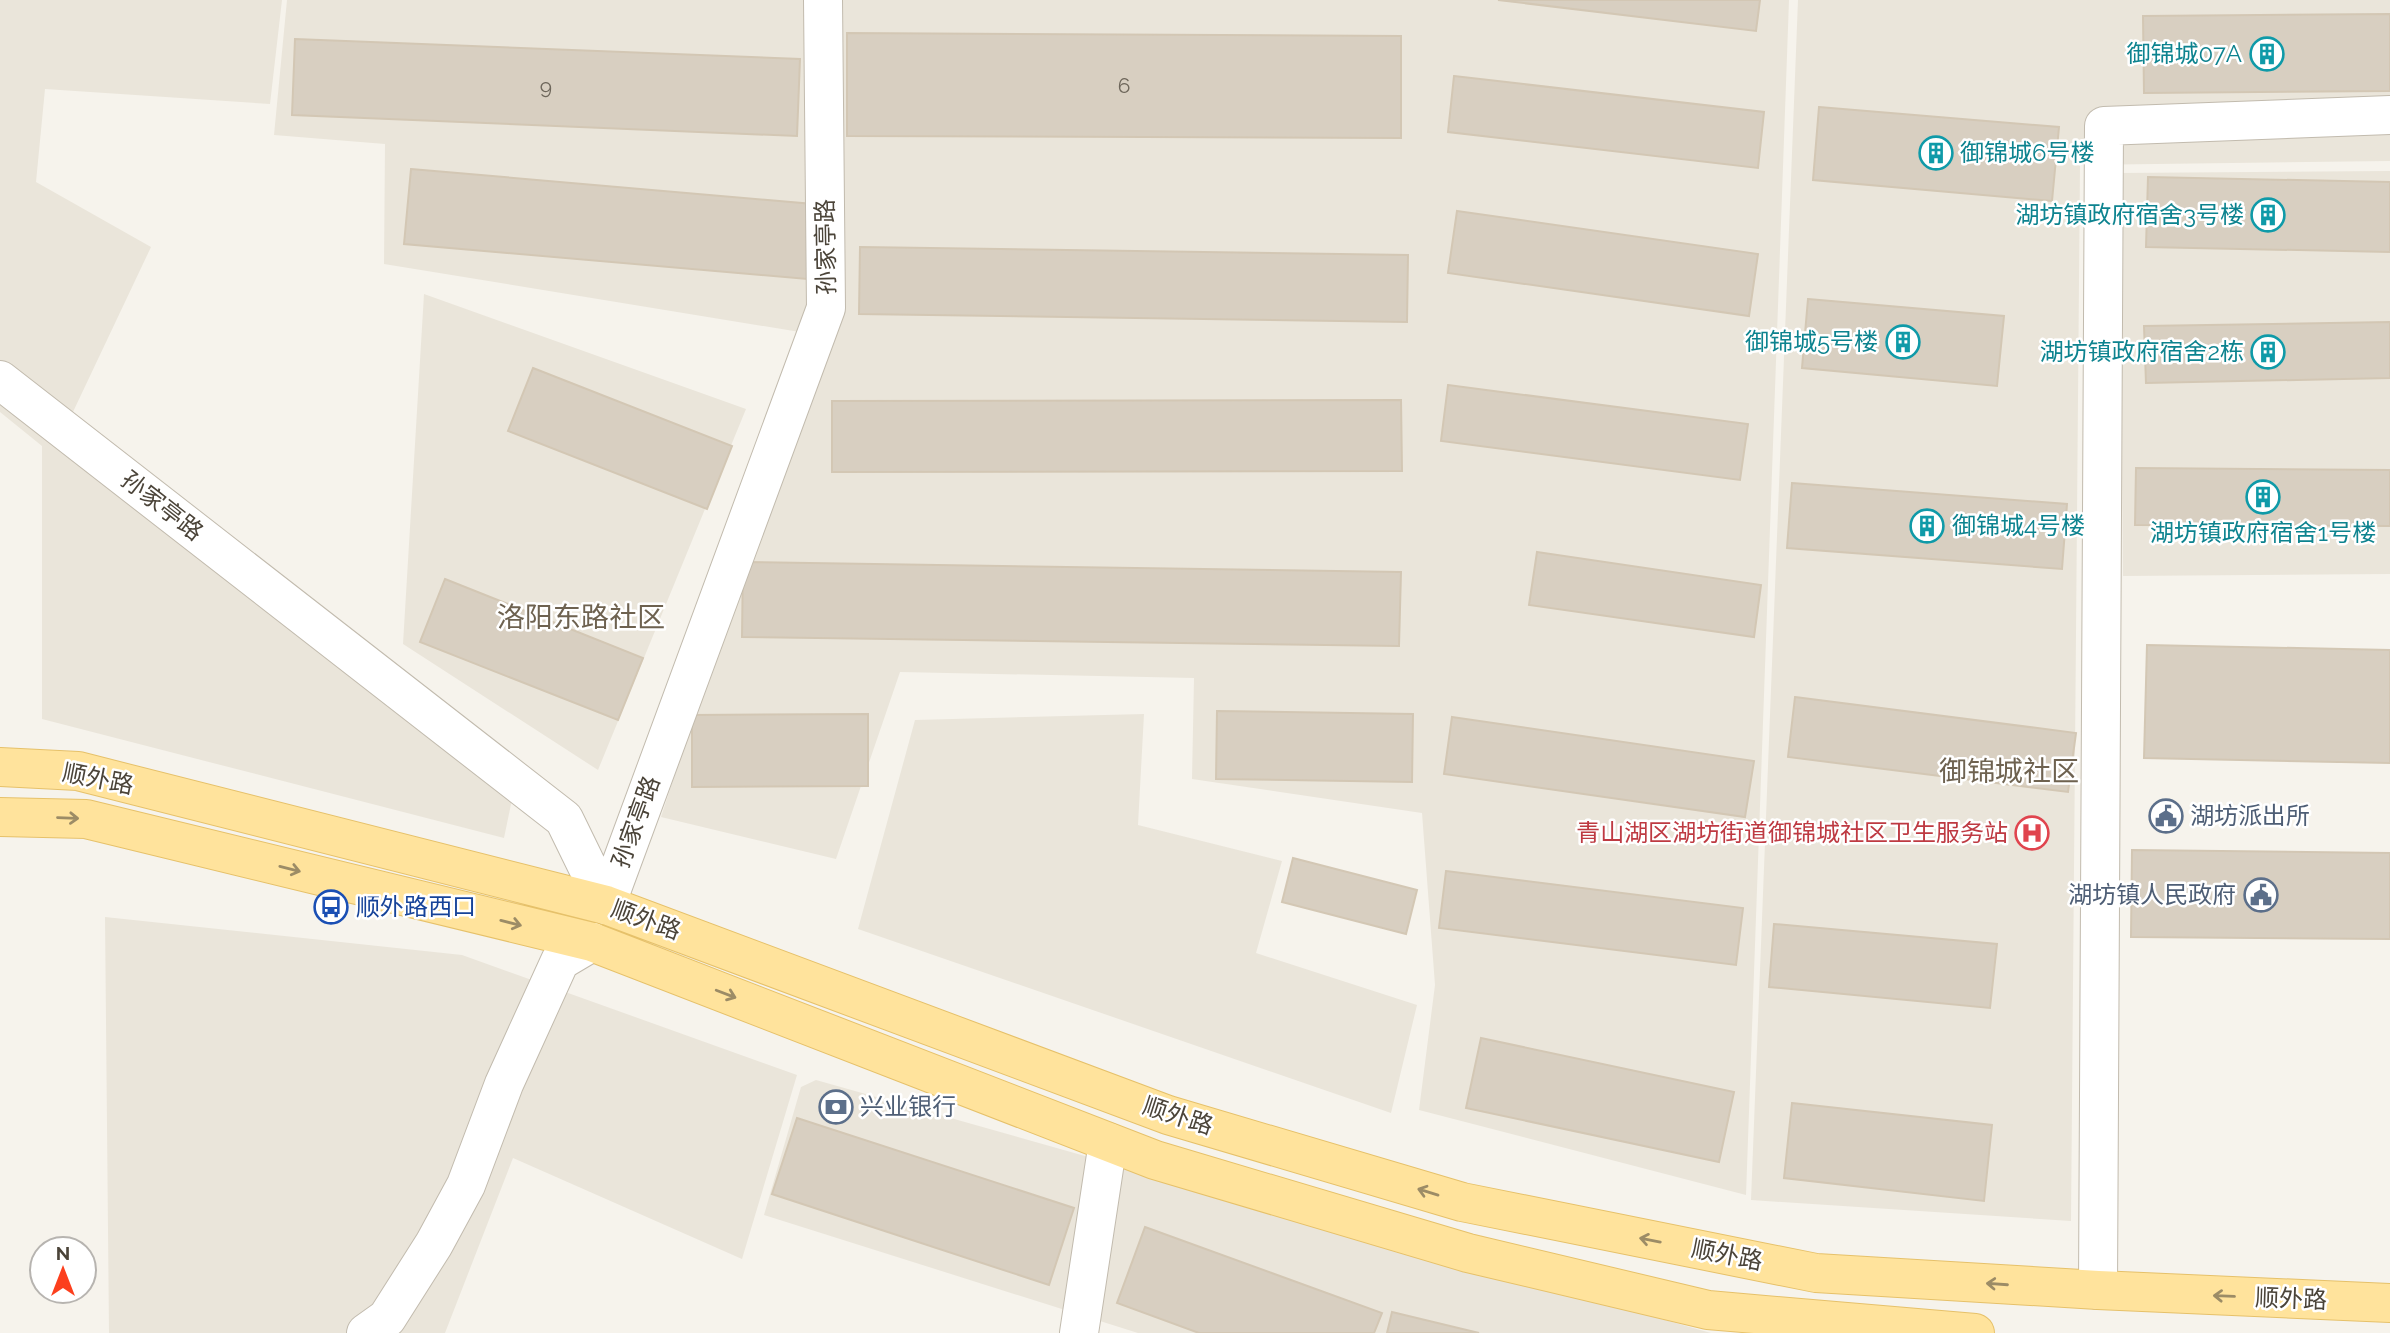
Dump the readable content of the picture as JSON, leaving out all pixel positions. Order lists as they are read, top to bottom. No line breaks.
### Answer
{"streets":{"main road":["顺外路"],"street":["孙家亭路"]},"crossings":[["孙家亭路","顺外路"]],"districts":["洛阳东路社区","御锦城社区"],"places":{"building":["御锦城07A","御锦城6号楼","湖坊镇政府宿舍3号楼","御锦城5号楼","湖坊镇政府宿舍2栋","湖坊镇政府宿舍1号楼","御锦城4号楼"],"public building":["湖坊派出所","湖坊镇人民政府"],"hospital":["青山湖区湖坊街道御锦城社区卫生服务站"],"bus stop":["顺外路西口"],"bank":["兴业银行"]},"house_numbers":["6","9"],"north":"top"}
